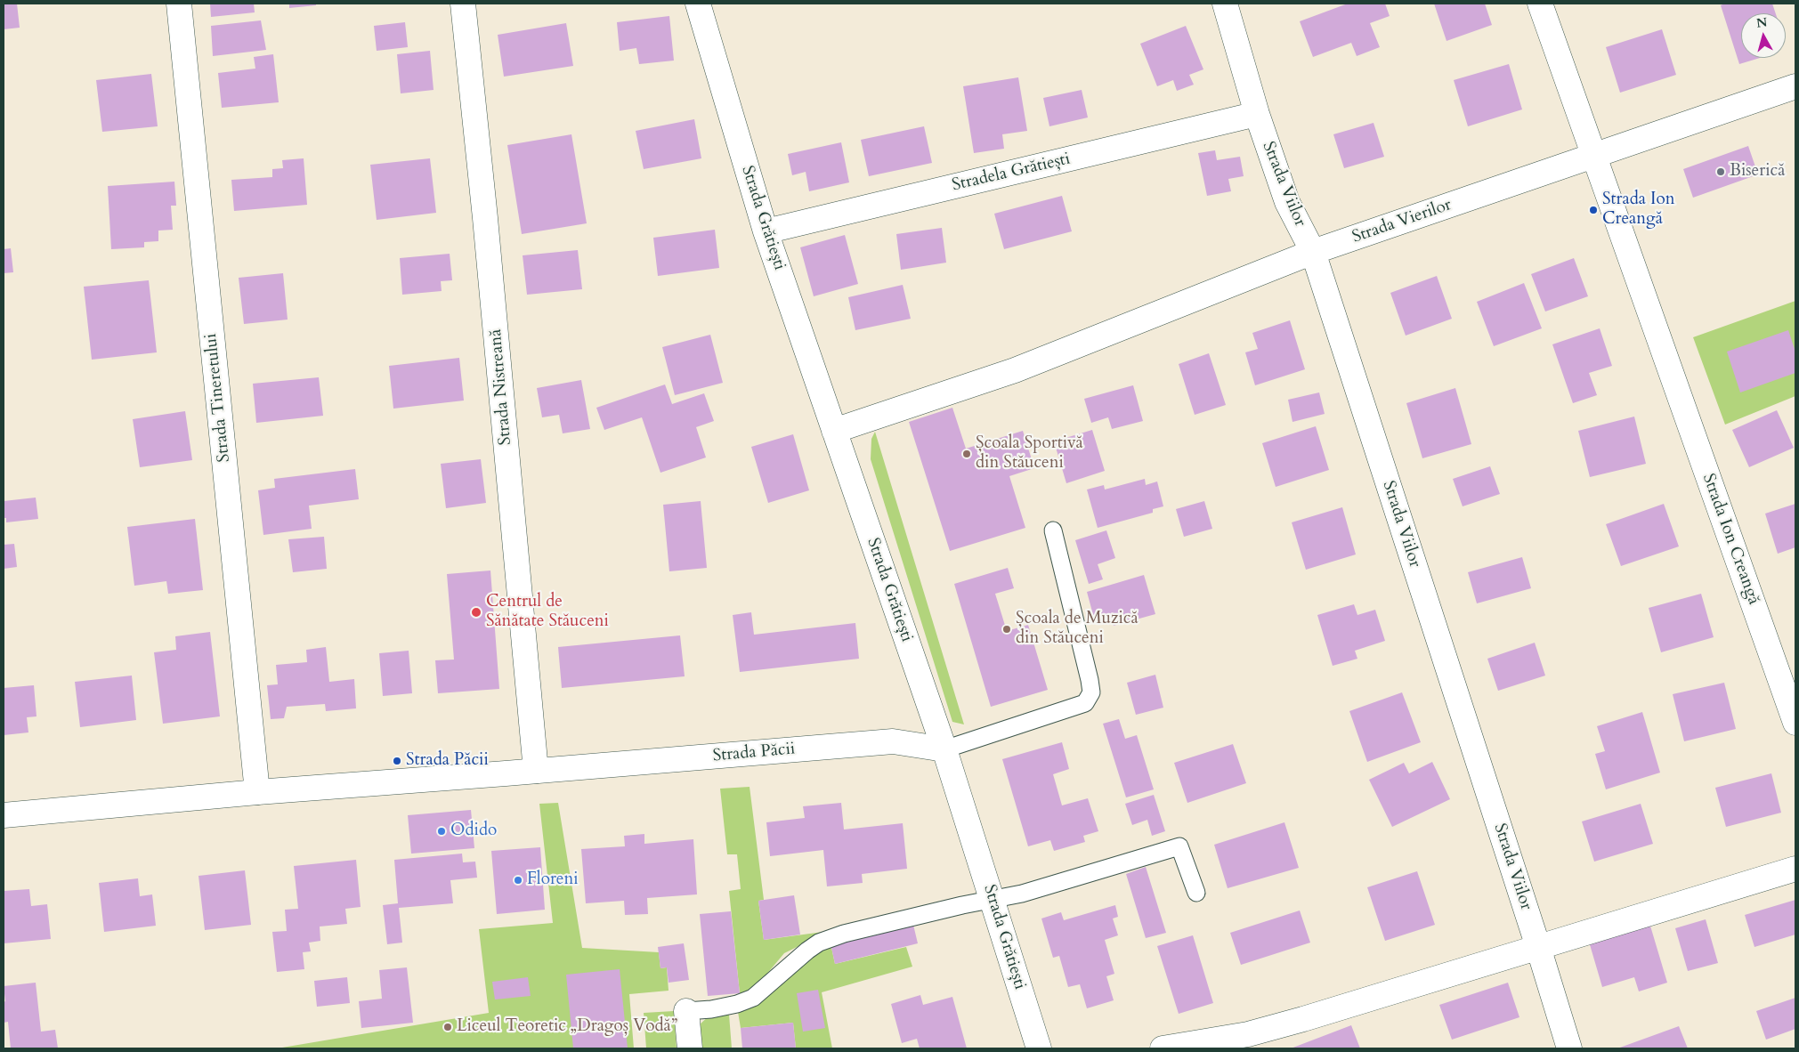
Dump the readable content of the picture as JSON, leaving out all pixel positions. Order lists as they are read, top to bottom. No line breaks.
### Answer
{"streets":{"street":["Stradela Grătiești","Strada Viilor","Strada Grătiești","Strada Vierilor","Strada Nistreană","Strada Tineretului","Strada Ion Creangă","Strada Păcii"]},"crossings":[["Stradela Grătiești","Strada Viilor"],["Stradela Grătiești","Strada Grătiești"],["Strada Viilor","Strada Vierilor"],["Strada Grătiești","Strada Vierilor"],["Strada Grătiești","Strada Păcii"],["Strada Vierilor","Strada Ion Creangă"],["Strada Nistreană","Strada Păcii"],["Strada Tineretului","Strada Păcii"]],"places":["Biserică","Strada Ion Creangă","Școala Sportivă din Stăuceni","Centrul de Sănătate Stăuceni","Școala de Muzică din Stăuceni","Strada Păcii","Odido","Floreni","Liceul Teoretic „Dragoș Vodă”"],"north":"top"}
